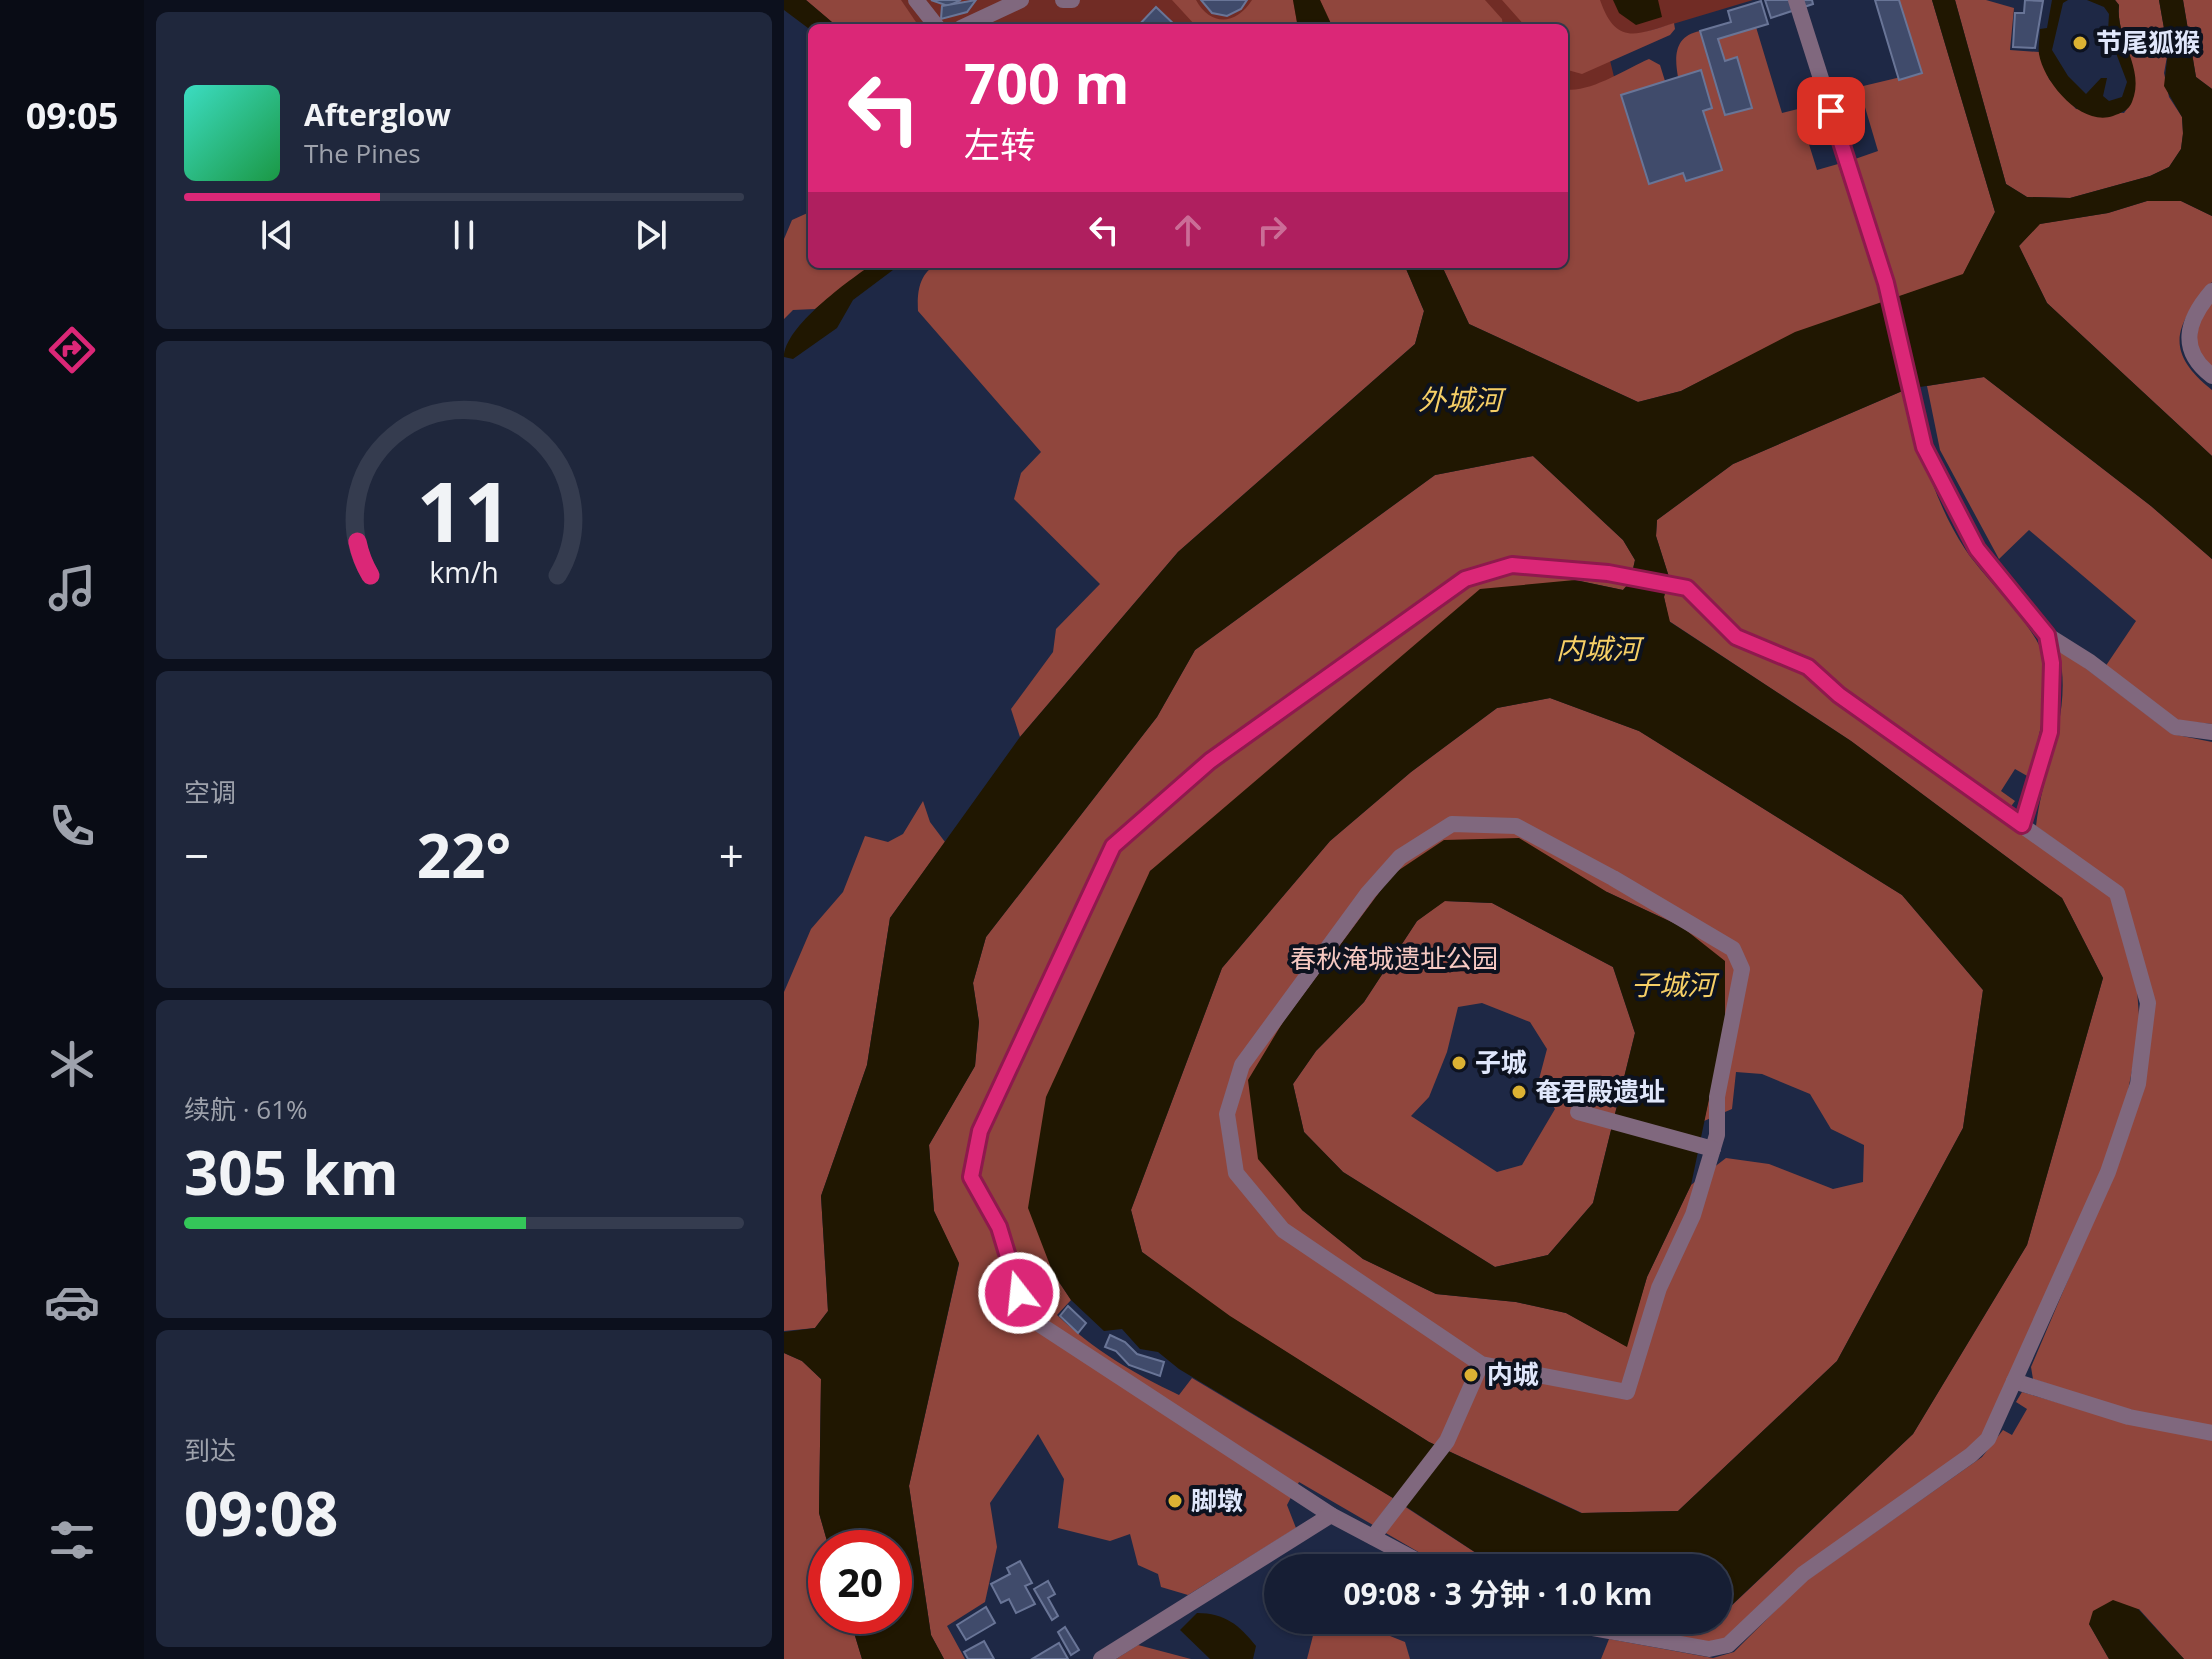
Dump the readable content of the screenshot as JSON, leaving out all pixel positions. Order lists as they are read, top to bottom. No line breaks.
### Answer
{"water":["外城河","内城河","子城河"],"parks":["春秋淹城遗址公园"],"places":["节尾狐猴","子城","奄君殿遗址","内城","脚墩"],"page":{"tabs":"09:05","turn":["700 m","左转"],"song":["Afterglow","The Pines"],"tile":["空调",["续航 · 61%","305 km"],["到达","09:08"]],"heat":["−","22°","+"],"limit":"20","trip":"09:08 · 3 分钟 · 1.0 km","gauge":["11","km/h"]}}
